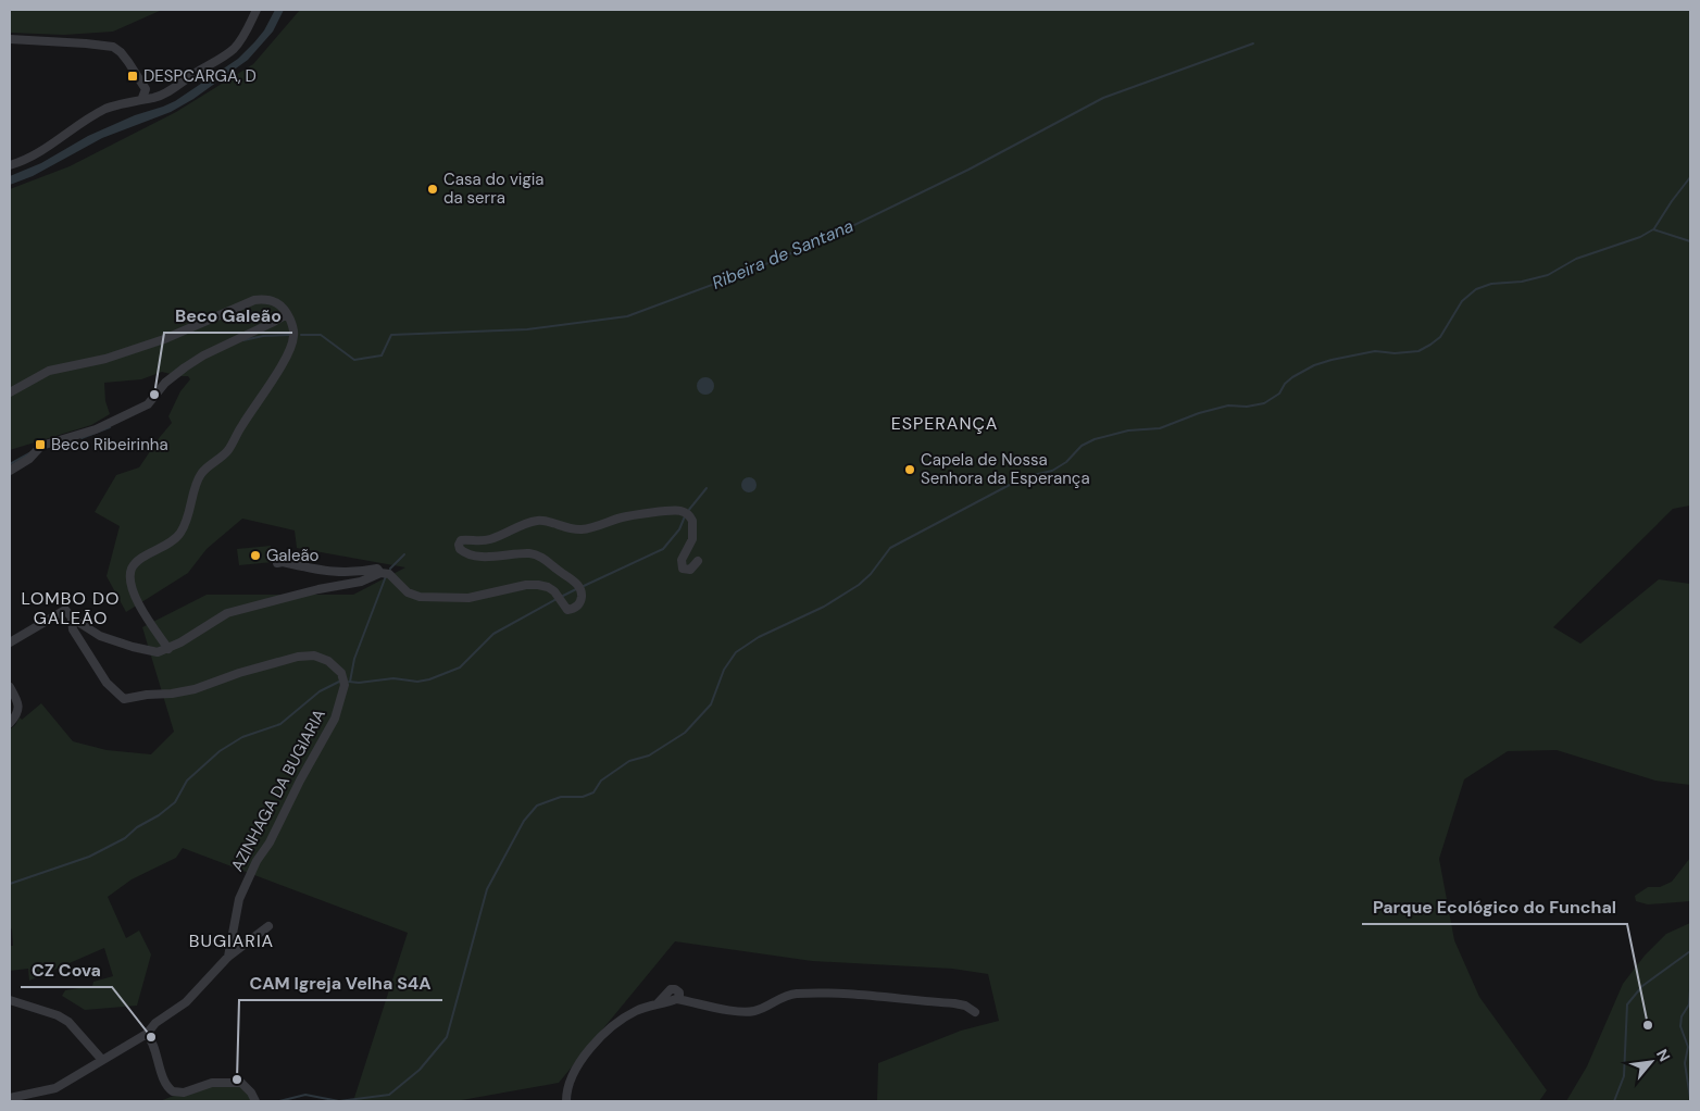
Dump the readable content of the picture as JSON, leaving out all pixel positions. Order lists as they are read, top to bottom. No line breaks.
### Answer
{"streets":{"street":["AZINHAGA DA BUGIARIA"]},"districts":["ESPERANÇA","LOMBO DO GALEÃO","BUGIARIA"],"water":["Ribeira de Santana"],"places":{"transit":["DESPCARGA, D","Beco Ribeirinha"],"other":["Casa do vigia da serra","Beco Galeão","Capela de Nossa Senhora da Esperança","Galeão","Parque Ecológico do Funchal","CZ Cova","CAM Igreja Velha S4A"]},"north":"top right"}
